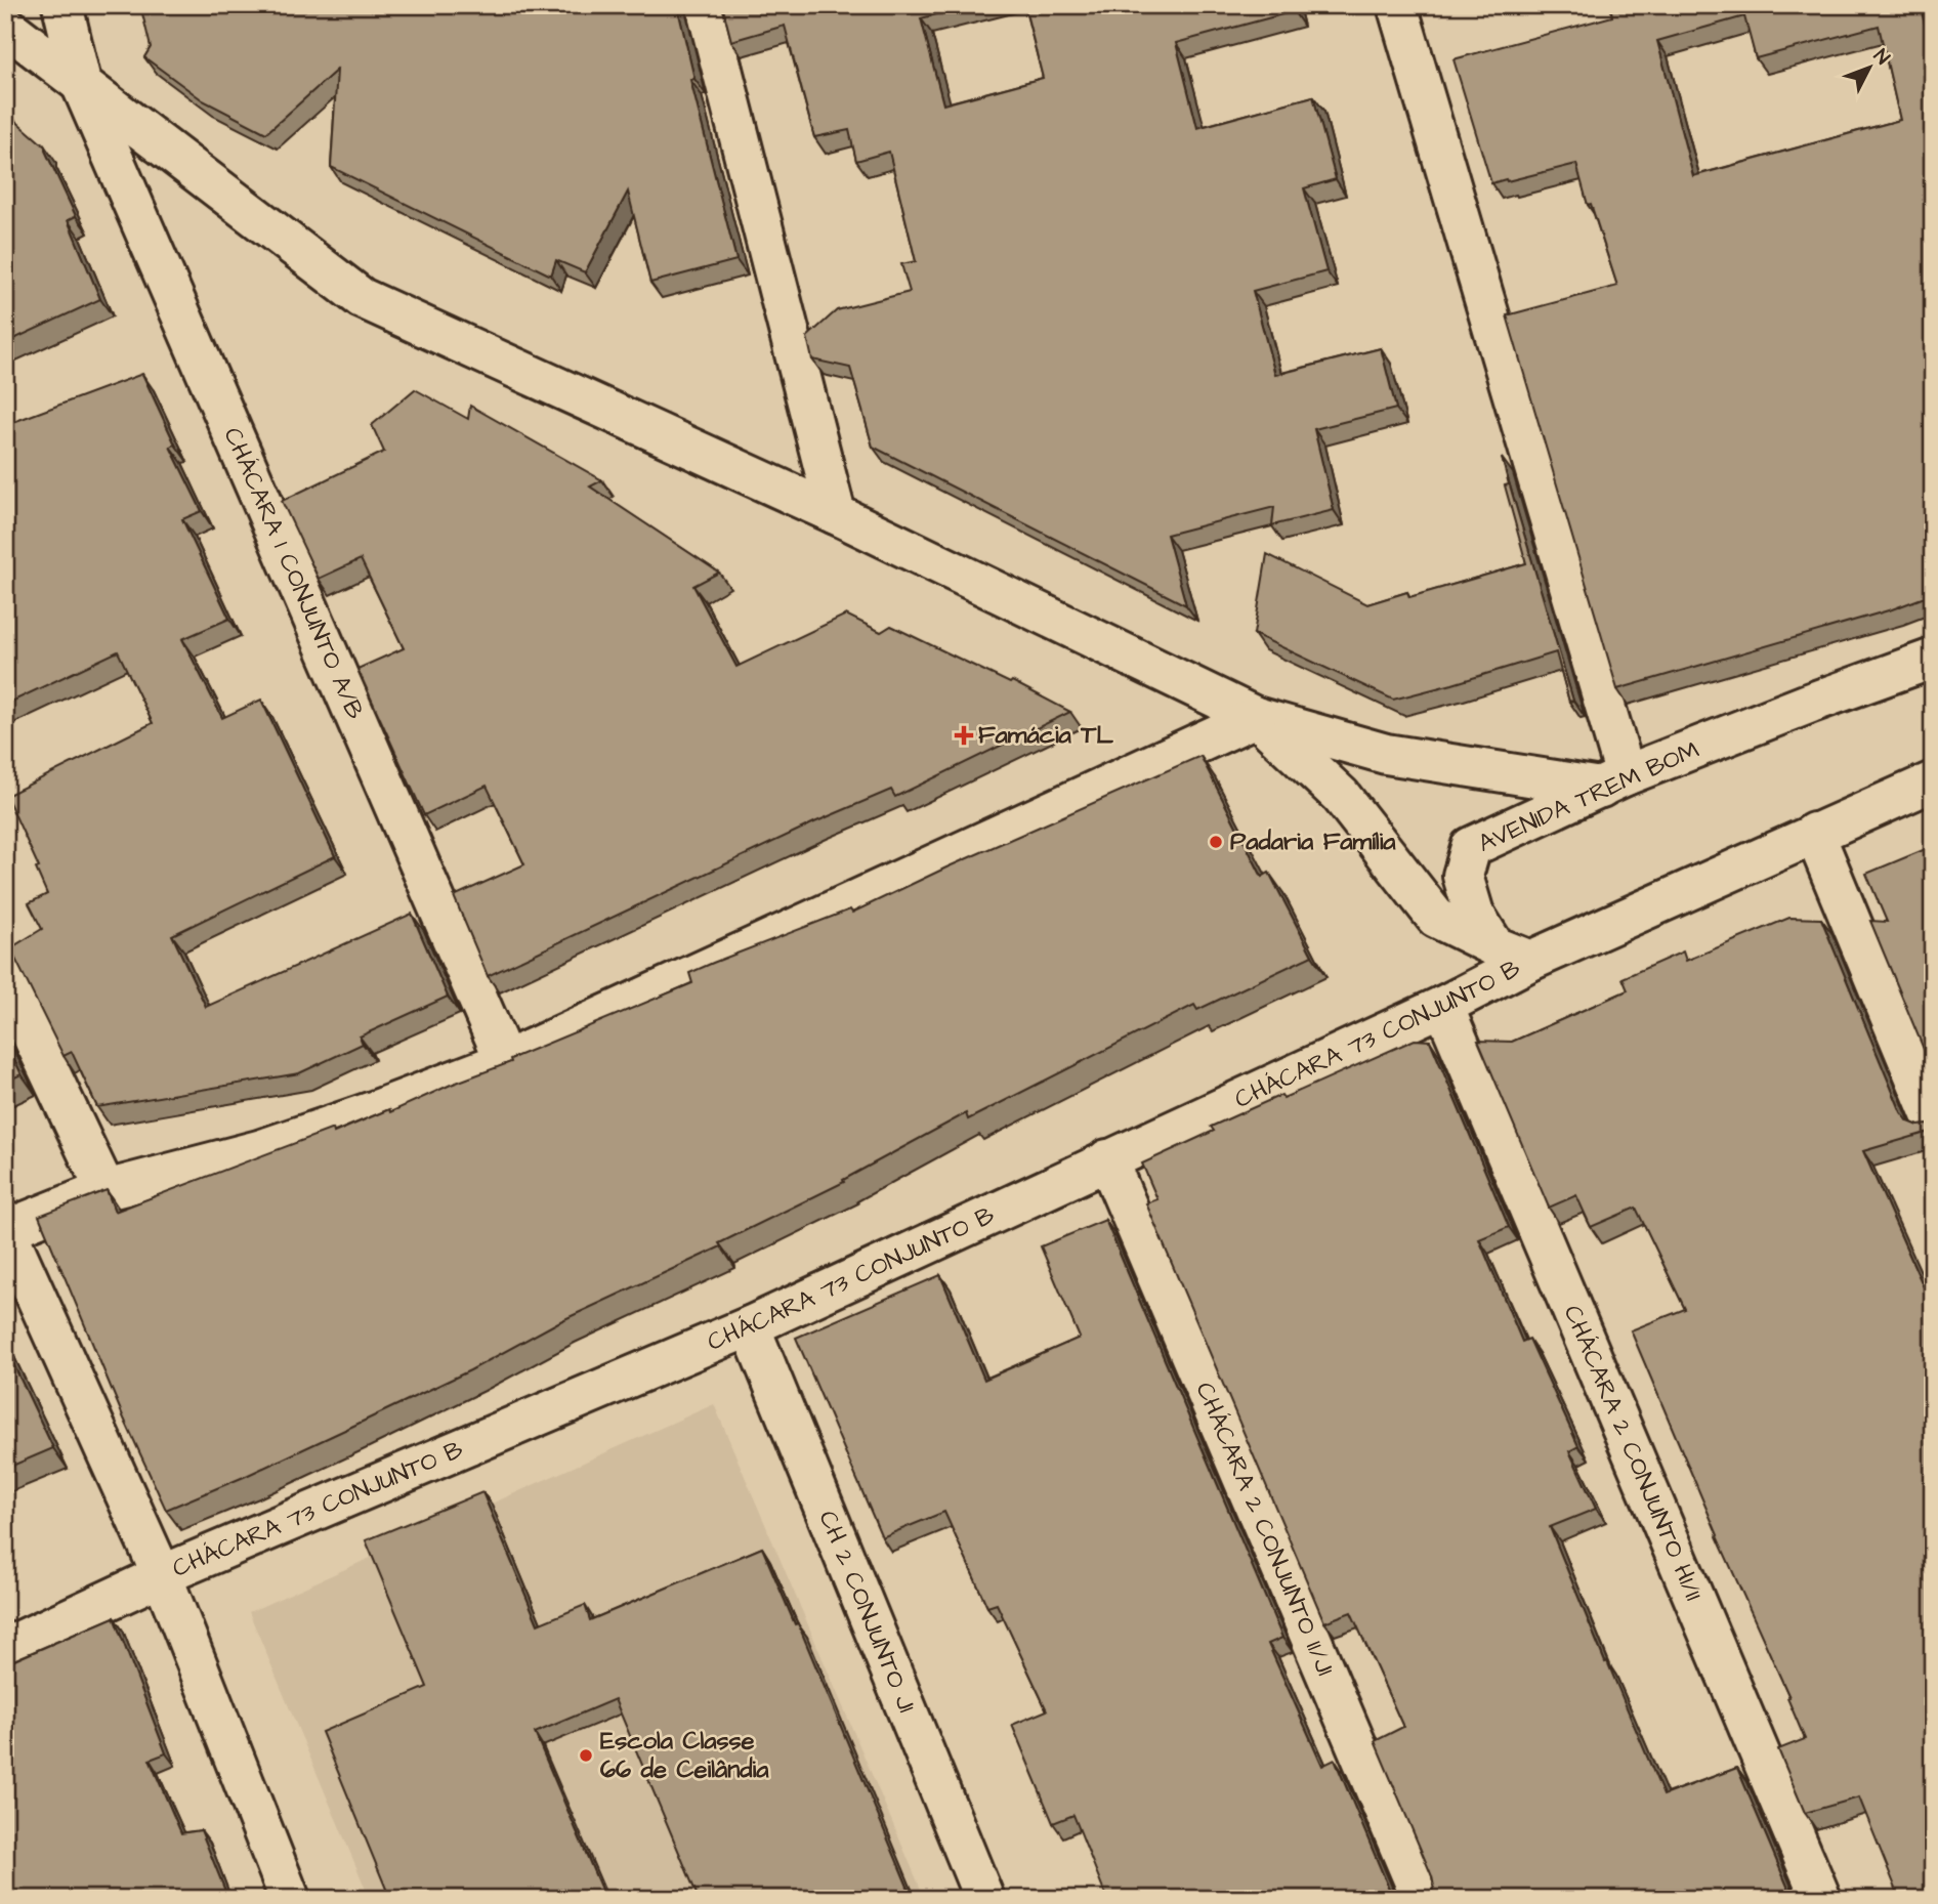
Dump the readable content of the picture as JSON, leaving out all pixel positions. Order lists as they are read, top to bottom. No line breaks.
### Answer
{"streets":{"street":["CHÁCARA 1 CONJUNTO A/B","AVENIDA TREM BOM","CHÁCARA 73 CONJUNTO B","CHÁCARA 2 CONJUNTO H1/I1","CHÁCARA 2 CONJUNTO I1/J1","CH 2 CONJUNTO J1"]},"crossings":[["CHÁCARA 73 CONJUNTO B","CHÁCARA 2 CONJUNTO H1/I1"],["CHÁCARA 73 CONJUNTO B","CHÁCARA 2 CONJUNTO I1/J1"],["CHÁCARA 73 CONJUNTO B","CH 2 CONJUNTO J1"]],"places":{"health":["Famácia TL"],"other":["Padaria Família","Escola Classe 66 de Ceilândia"]},"north":"top right"}
